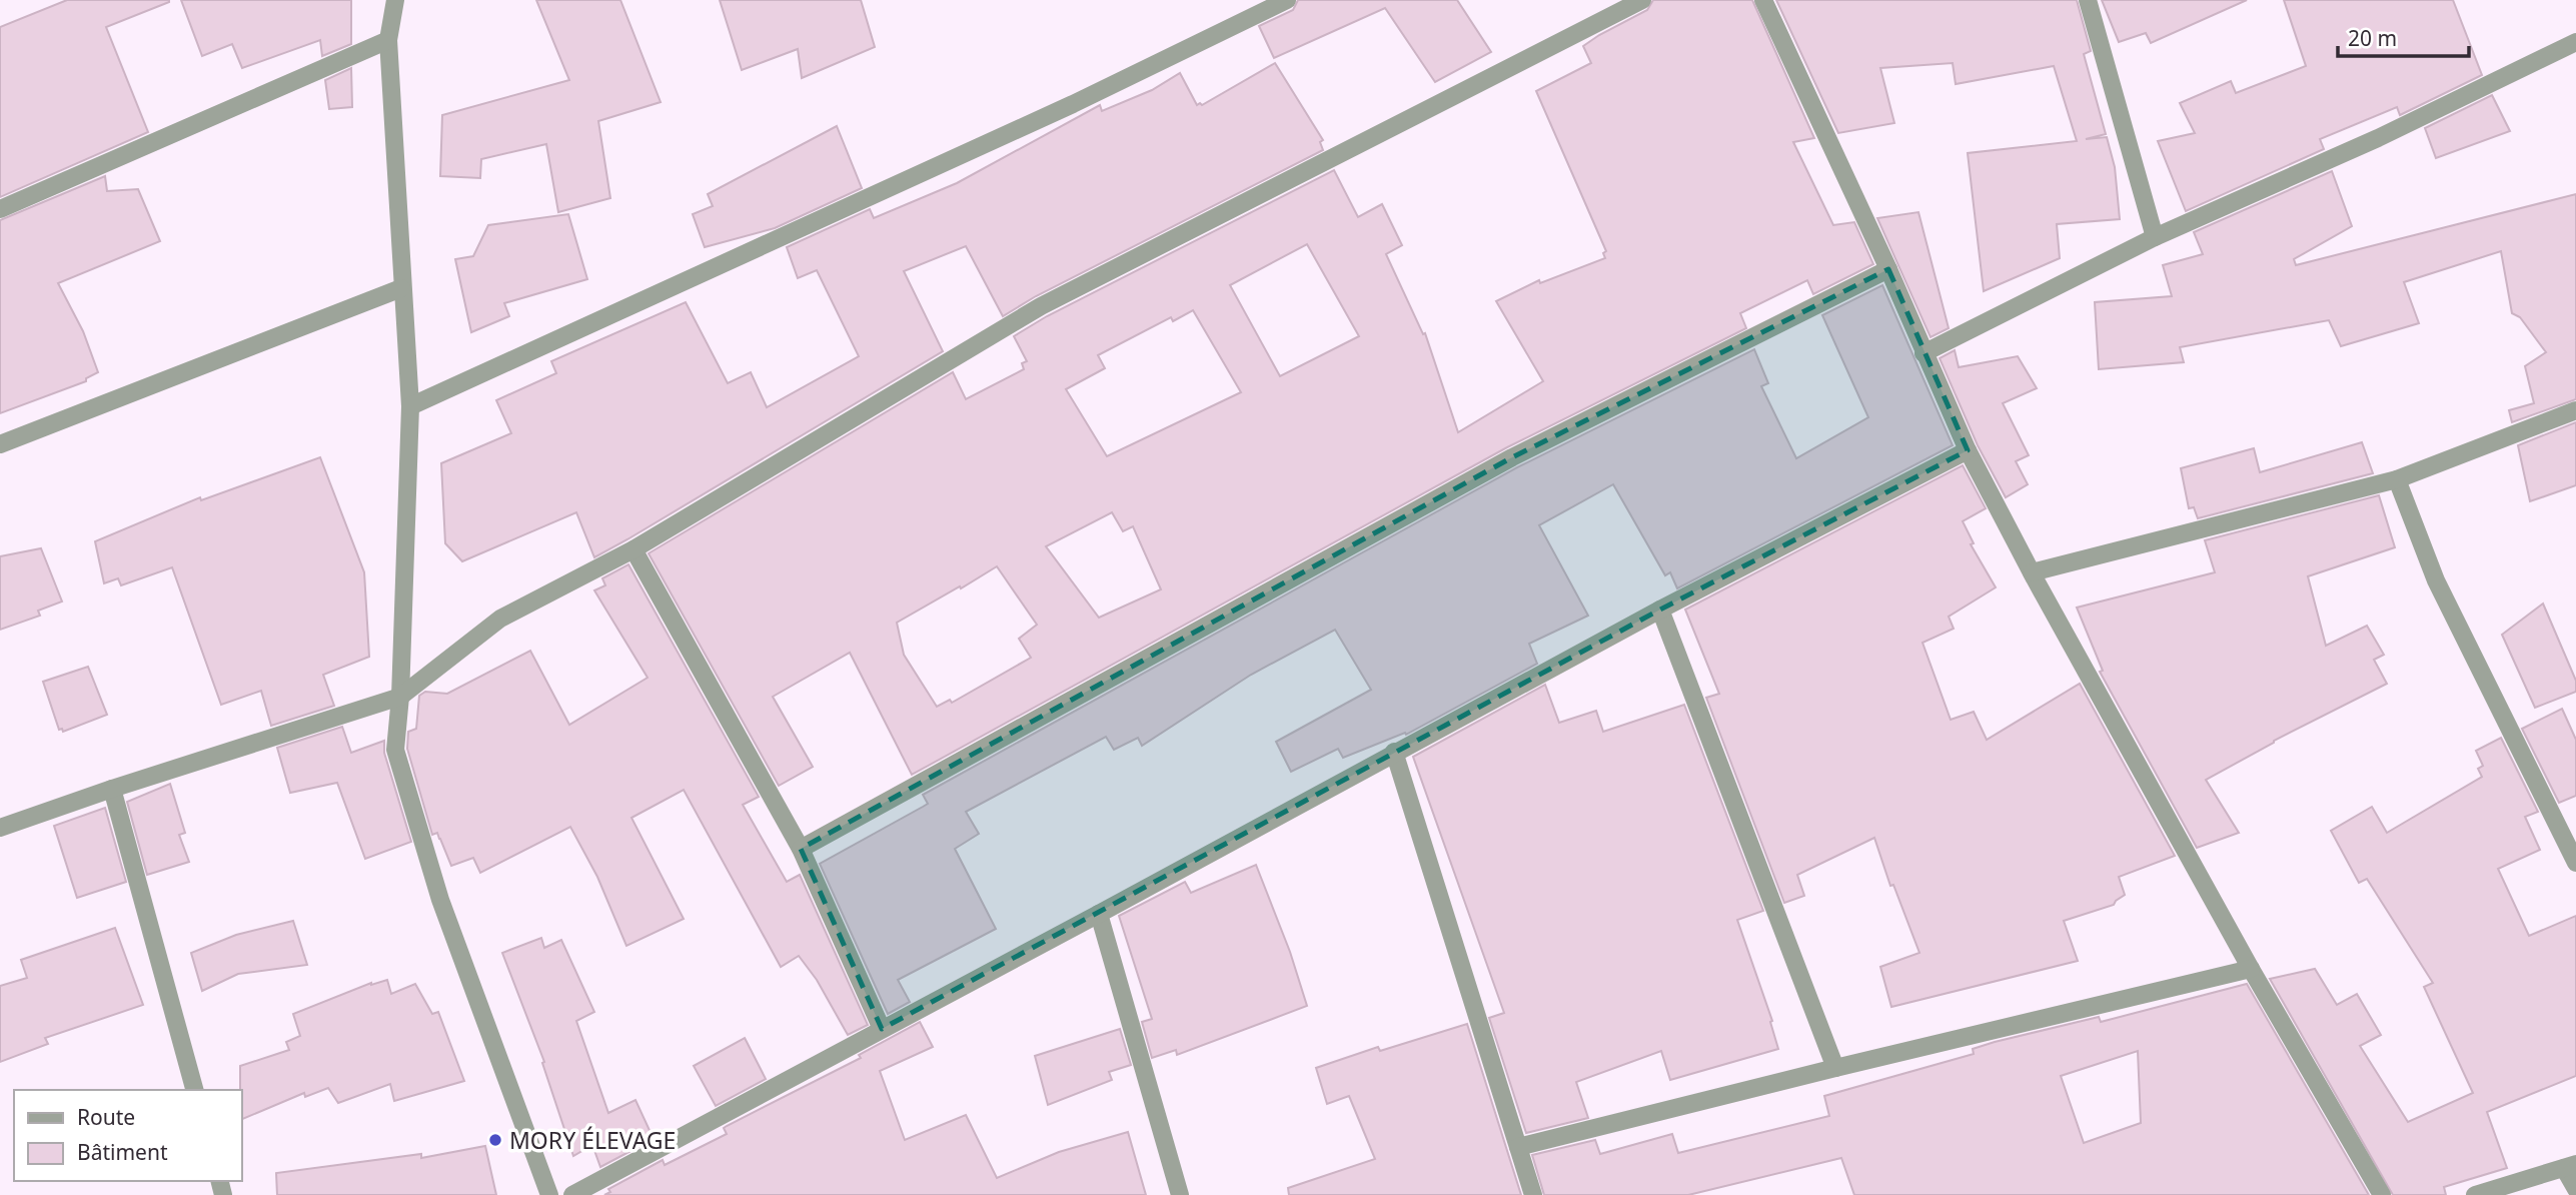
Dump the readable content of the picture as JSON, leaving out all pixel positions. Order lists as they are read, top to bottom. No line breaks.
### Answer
{"places":["MORY ÉLEVAGE"],"legend":["Route","Bâtiment"],"scale_bar":"20 m"}
